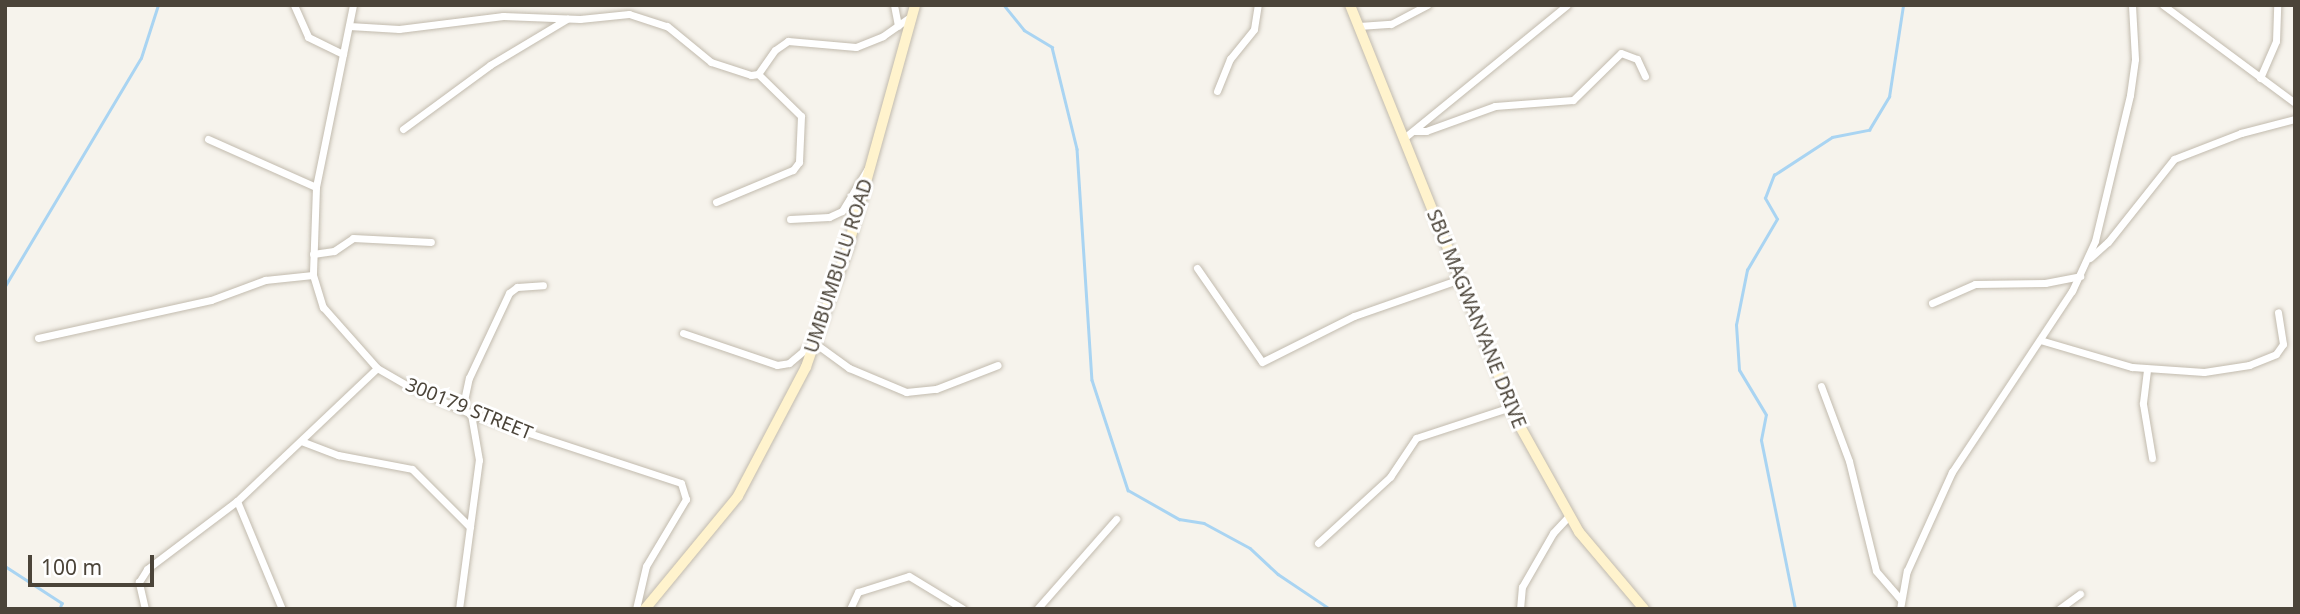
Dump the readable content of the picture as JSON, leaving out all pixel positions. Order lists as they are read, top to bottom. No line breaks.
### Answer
{"streets":{"main road":["UMBUMBULU ROAD","SBU MAGWANYANE DRIVE"],"street":["300179 STREET"]},"scale_bar":"100 m"}
